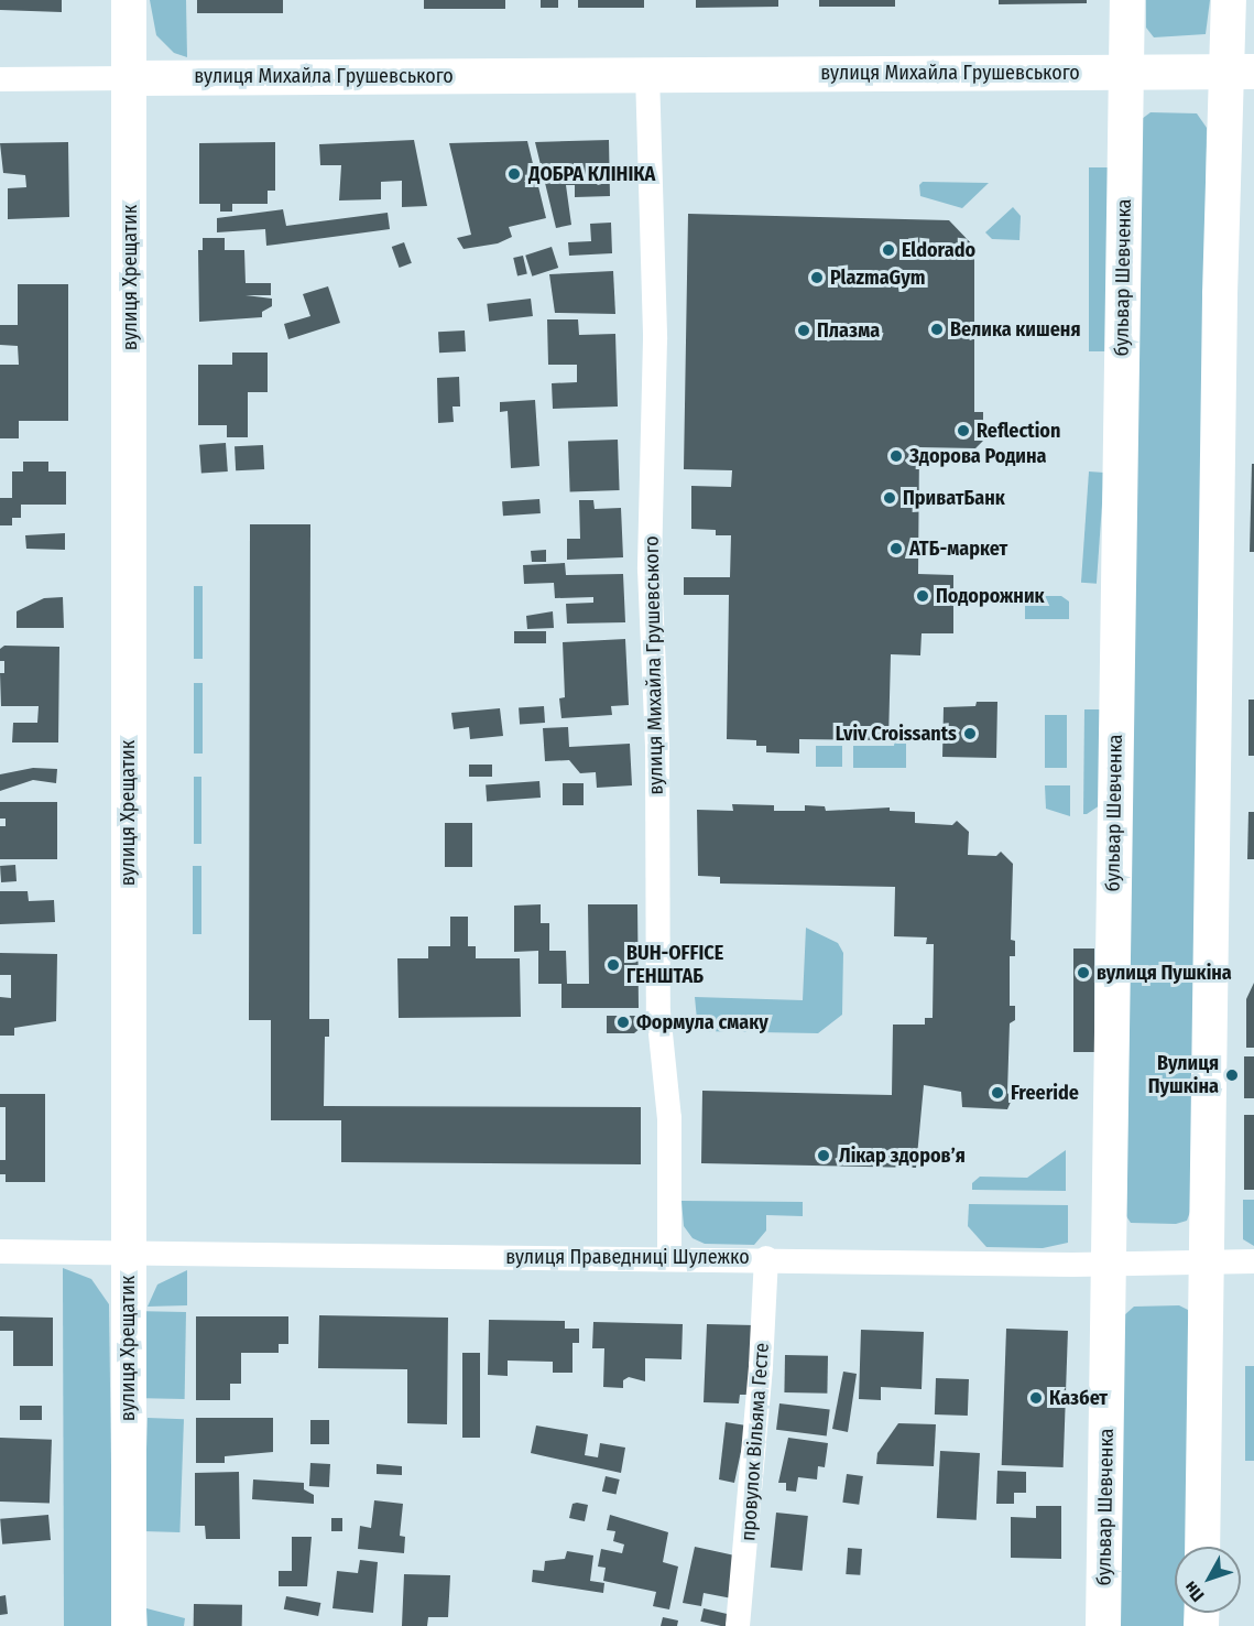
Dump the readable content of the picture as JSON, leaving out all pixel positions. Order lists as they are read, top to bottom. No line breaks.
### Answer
{"streets":{"main road":["вулиця Михайла Грушевського","вулиця Хрещатик","бульвар Шевченка"],"street":["вулиця Праведниці Шулежко","провулок Вільяма Гесте"]},"crossings":[["вулиця Михайла Грушевського","вулиця Хрещатик"],["вулиця Михайла Грушевського","бульвар Шевченка"],["вулиця Михайла Грушевського","вулиця Праведниці Шулежко"],["вулиця Хрещатик","вулиця Праведниці Шулежко"],["бульвар Шевченка","вулиця Праведниці Шулежко"],["вулиця Праведниці Шулежко","провулок Вільяма Гесте"]],"places":["ДОБРА КЛІНІКА","Eldorado","PlazmaGym","Велика кишеня","Плазма","Reflection","Здорова Родина","ПриватБанк","АТБ-маркет","Подорожник","Lviv Croissants","BUH-OFFICE ГЕНШТАБ","вулиця Пушкіна","Формула смаку","Вулиця Пушкіна","Freeride","Лікар здоровʼя","Казбет"],"north":"bottom left"}
